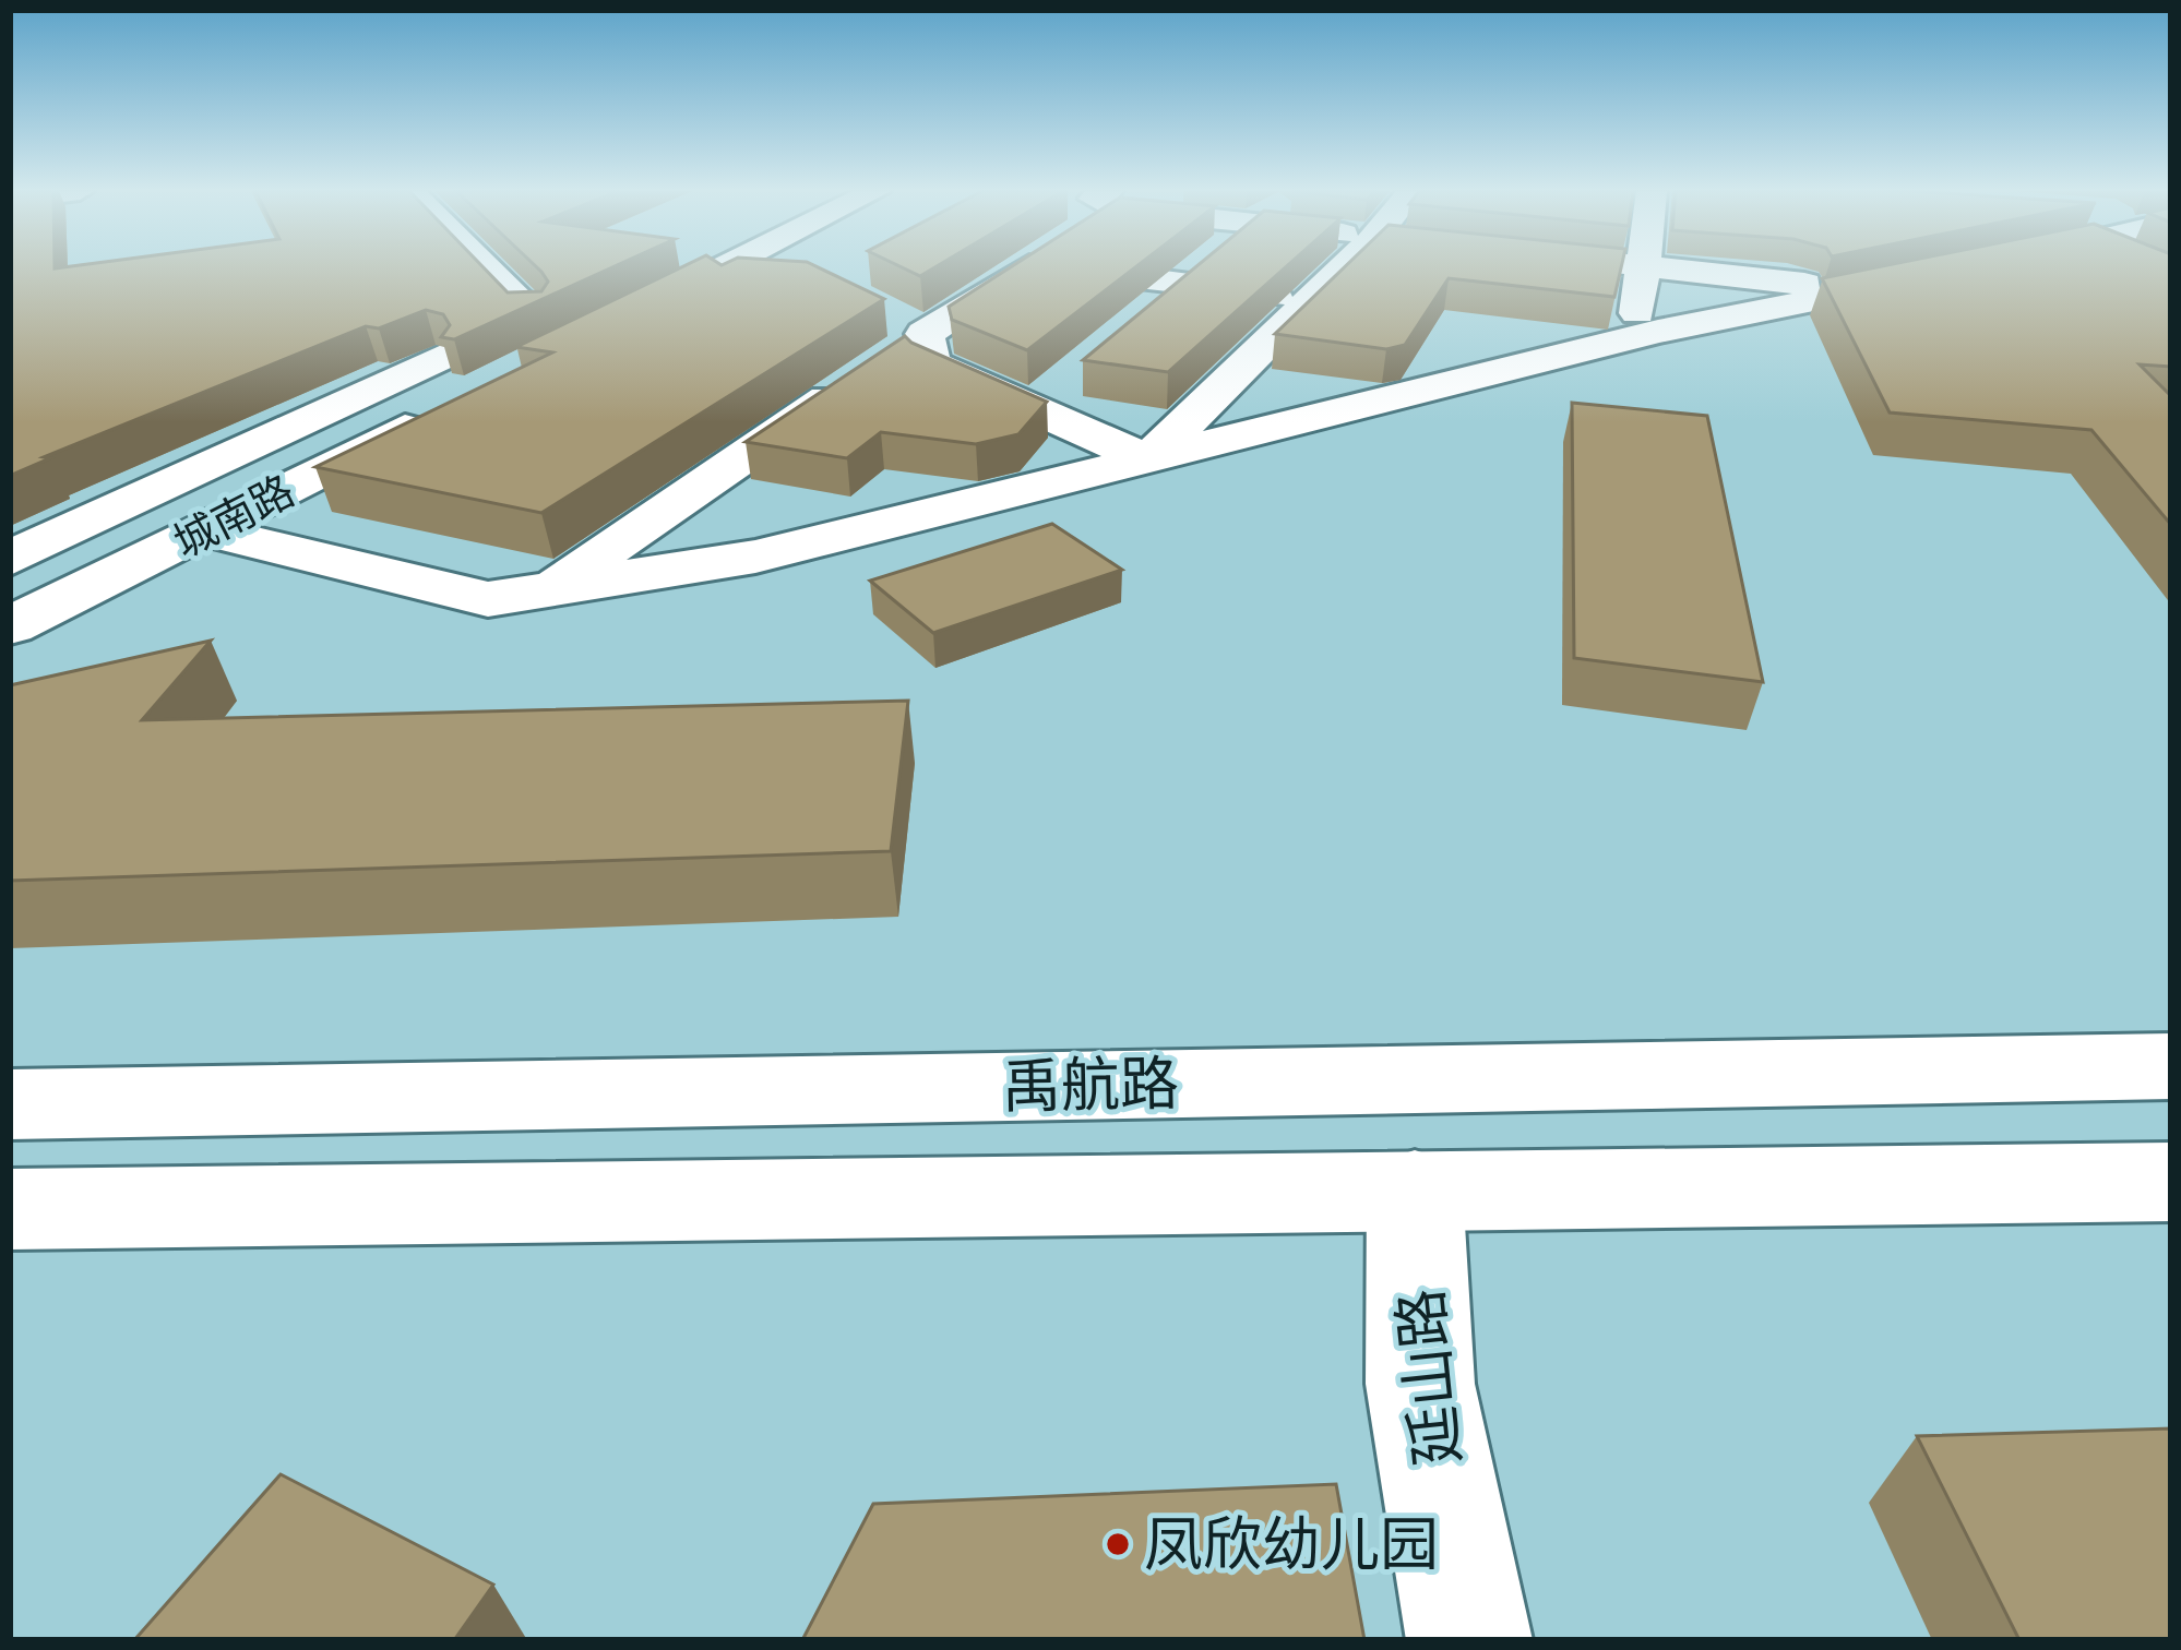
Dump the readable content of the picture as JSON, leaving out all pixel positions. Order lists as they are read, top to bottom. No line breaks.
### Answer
{"streets":{"street":["城南路","禹航路","延山路"]},"places":["凤欣幼儿园"]}
